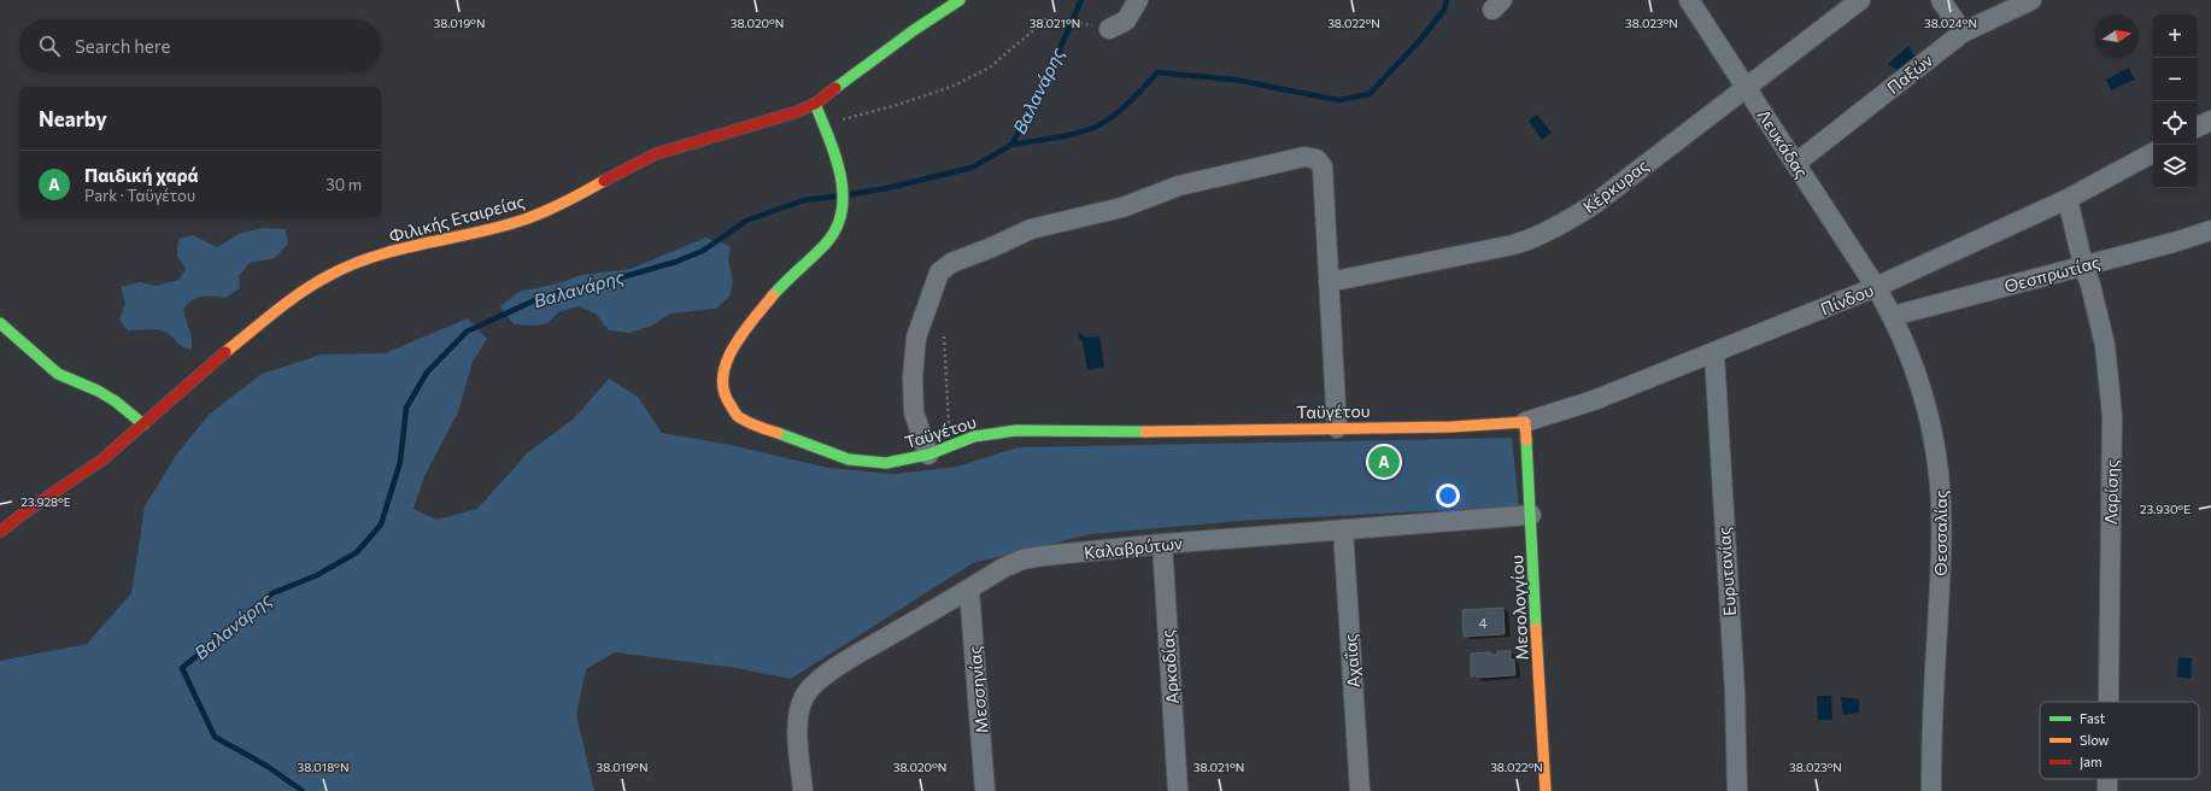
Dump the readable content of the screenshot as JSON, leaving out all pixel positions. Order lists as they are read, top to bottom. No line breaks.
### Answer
{"streets":{"street":["Παξών","Λευκάδας","Κέρκυρας","Φιλικής Εταιρείας","Θεσπρωτίας","Πίνδου","Ταϋγέτου","Λαρίσης","Θεσσαλίας","Καλαβρύτων","Ευρυτανίας","Μεσολογγίου","Αχαΐας","Αρκαδίας","Μεσσηνίας"]},"crossings":[["Παξών","Λευκάδας"],["Λευκάδας","Κέρκυρας"],["Λευκάδας","Πίνδου"],["Λευκάδας","Θεσσαλίας"],["Φιλικής Εταιρείας","Ταϋγέτου"],["Θεσπρωτίας","Λαρίσης"],["Θεσπρωτίας","Θεσσαλίας"],["Πίνδου","Ταϋγέτου"],["Πίνδου","Λαρίσης"],["Πίνδου","Θεσσαλίας"],["Πίνδου","Ευρυτανίας"],["Πίνδου","Μεσολογγίου"],["Ταϋγέτου","Μεσολογγίου"],["Καλαβρύτων","Μεσολογγίου"],["Καλαβρύτων","Αχαΐας"],["Καλαβρύτων","Αρκαδίας"],["Καλαβρύτων","Μεσσηνίας"]],"water":["Βαλανάρης"],"house_numbers":["4"],"legend":["Fast","Slow","Jam"],"north":"right","page":{"map_buttons":["+","−"],"search":"Search here","heading":"Nearby","list":[{"mark":"A","name":"Παιδική χαρά","note":"Park · Ταϋγέτου","value":"30 m"}],"pins":"A"},"coordinates":["38.019°N","38.020°N","38.021°N","38.022°N","38.023°N","38.024°N","23.928°E","23.930°E","38.018°N"]}
